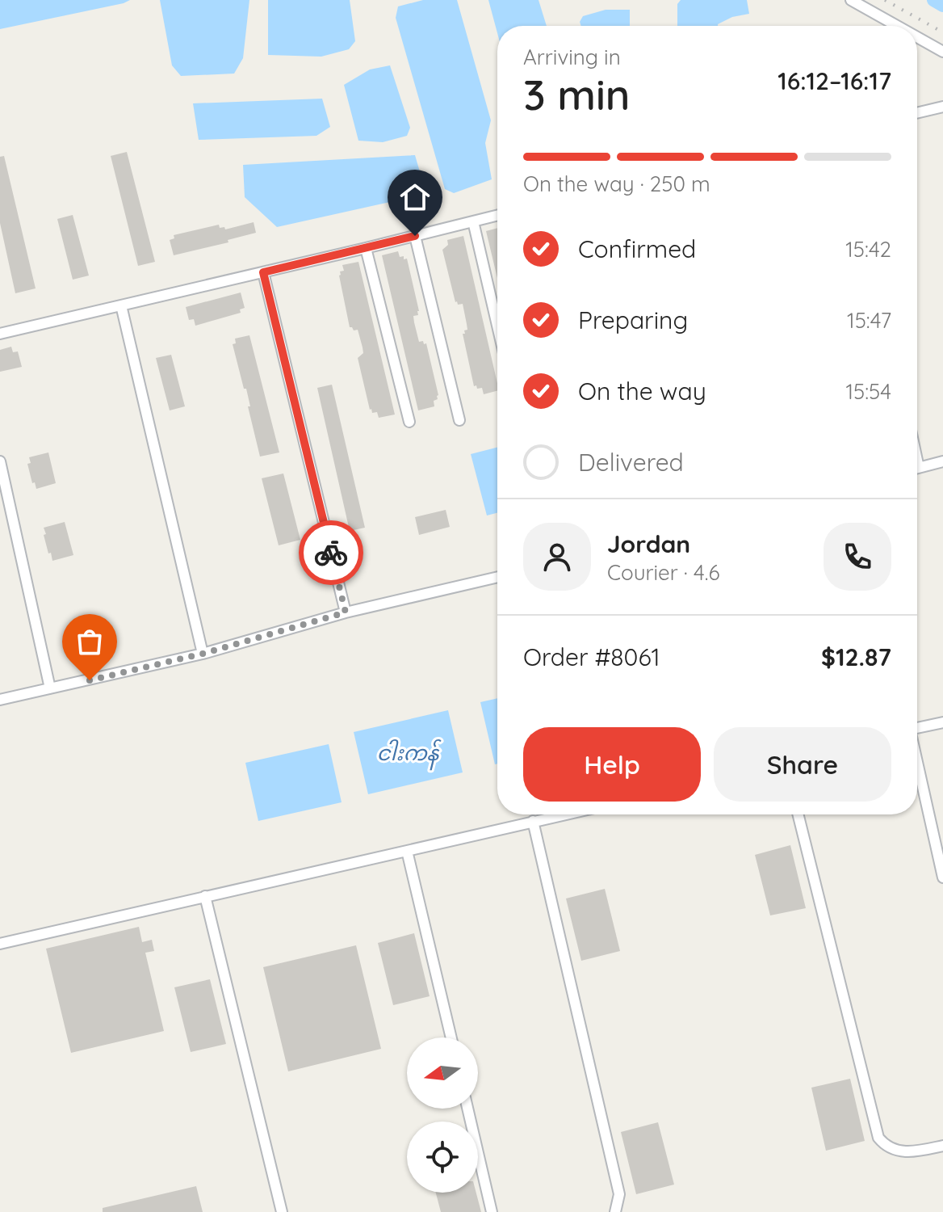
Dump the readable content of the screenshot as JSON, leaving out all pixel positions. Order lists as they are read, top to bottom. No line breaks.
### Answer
{"water":["ငါးကန်"],"north":"left","page":{"heading":["3 min","Arriving in","16:12–16:17"],"panel":["Jordan","Courier · 4.6","Order #8061","$12.87"],"bar":"On the way · 250 m","list":[["Confirmed","15:42"],["Preparing","15:47"],["On the way","15:54"],"Delivered"],"buttons":["Help","Share"]}}
